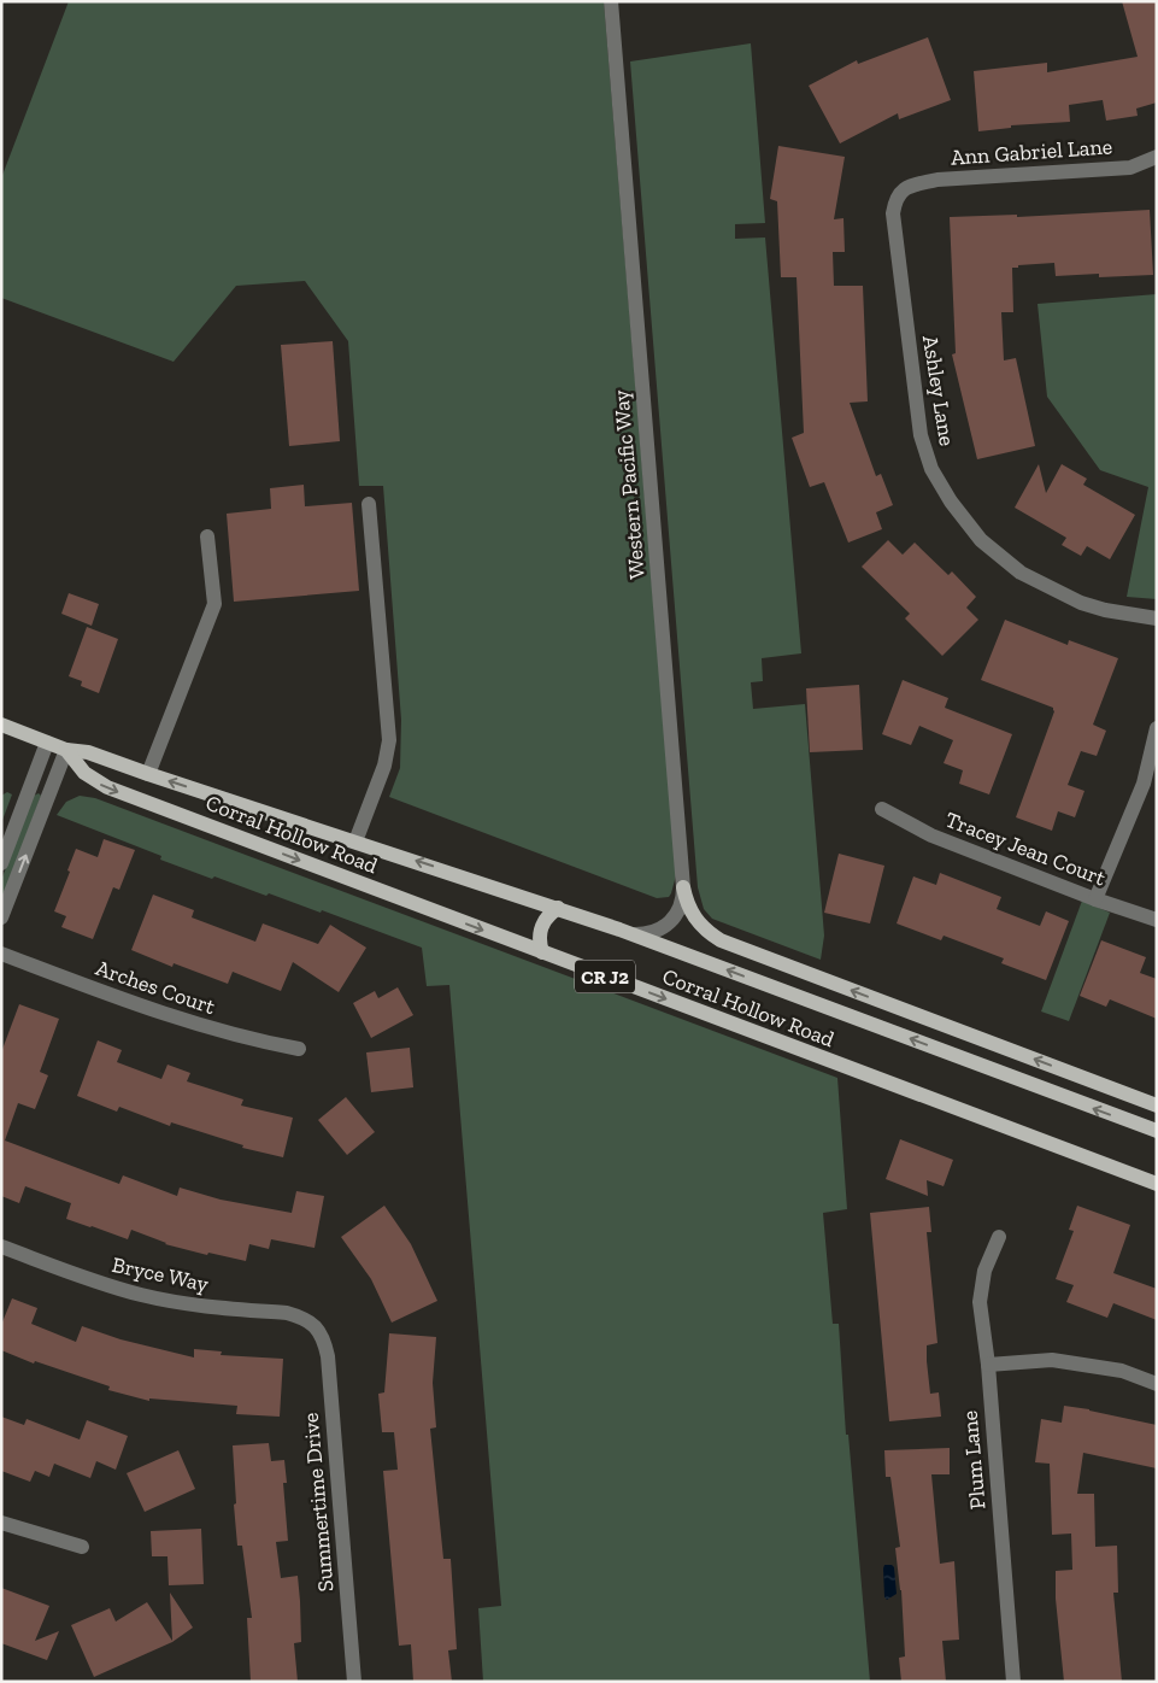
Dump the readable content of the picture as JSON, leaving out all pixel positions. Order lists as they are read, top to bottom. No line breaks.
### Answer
{"streets":{"main road":["Corral Hollow Road","CR J2"],"street":["Ann Gabriel Lane","Ashley Lane","Western Pacific Way","Tracey Jean Court","Arches Court","Bryce Way","Plum Lane","Summertime Drive"]},"crossings":[["Ann Gabriel Lane","Ashley Lane"],["Western Pacific Way","Corral Hollow Road"],["Bryce Way","Summertime Drive"]]}
